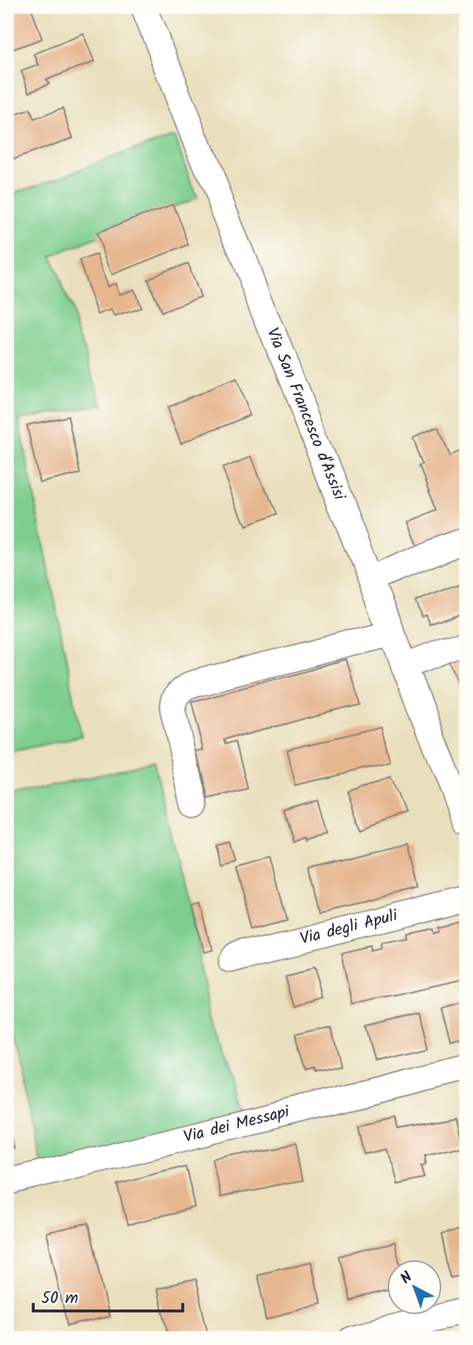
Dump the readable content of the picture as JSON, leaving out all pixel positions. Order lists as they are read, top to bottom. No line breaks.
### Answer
{"streets":{"street":["Via San Francesco d'Assisi","Via degli Apuli","Via dei Messapi"]},"scale_bar":"50 m","north":"top left"}
